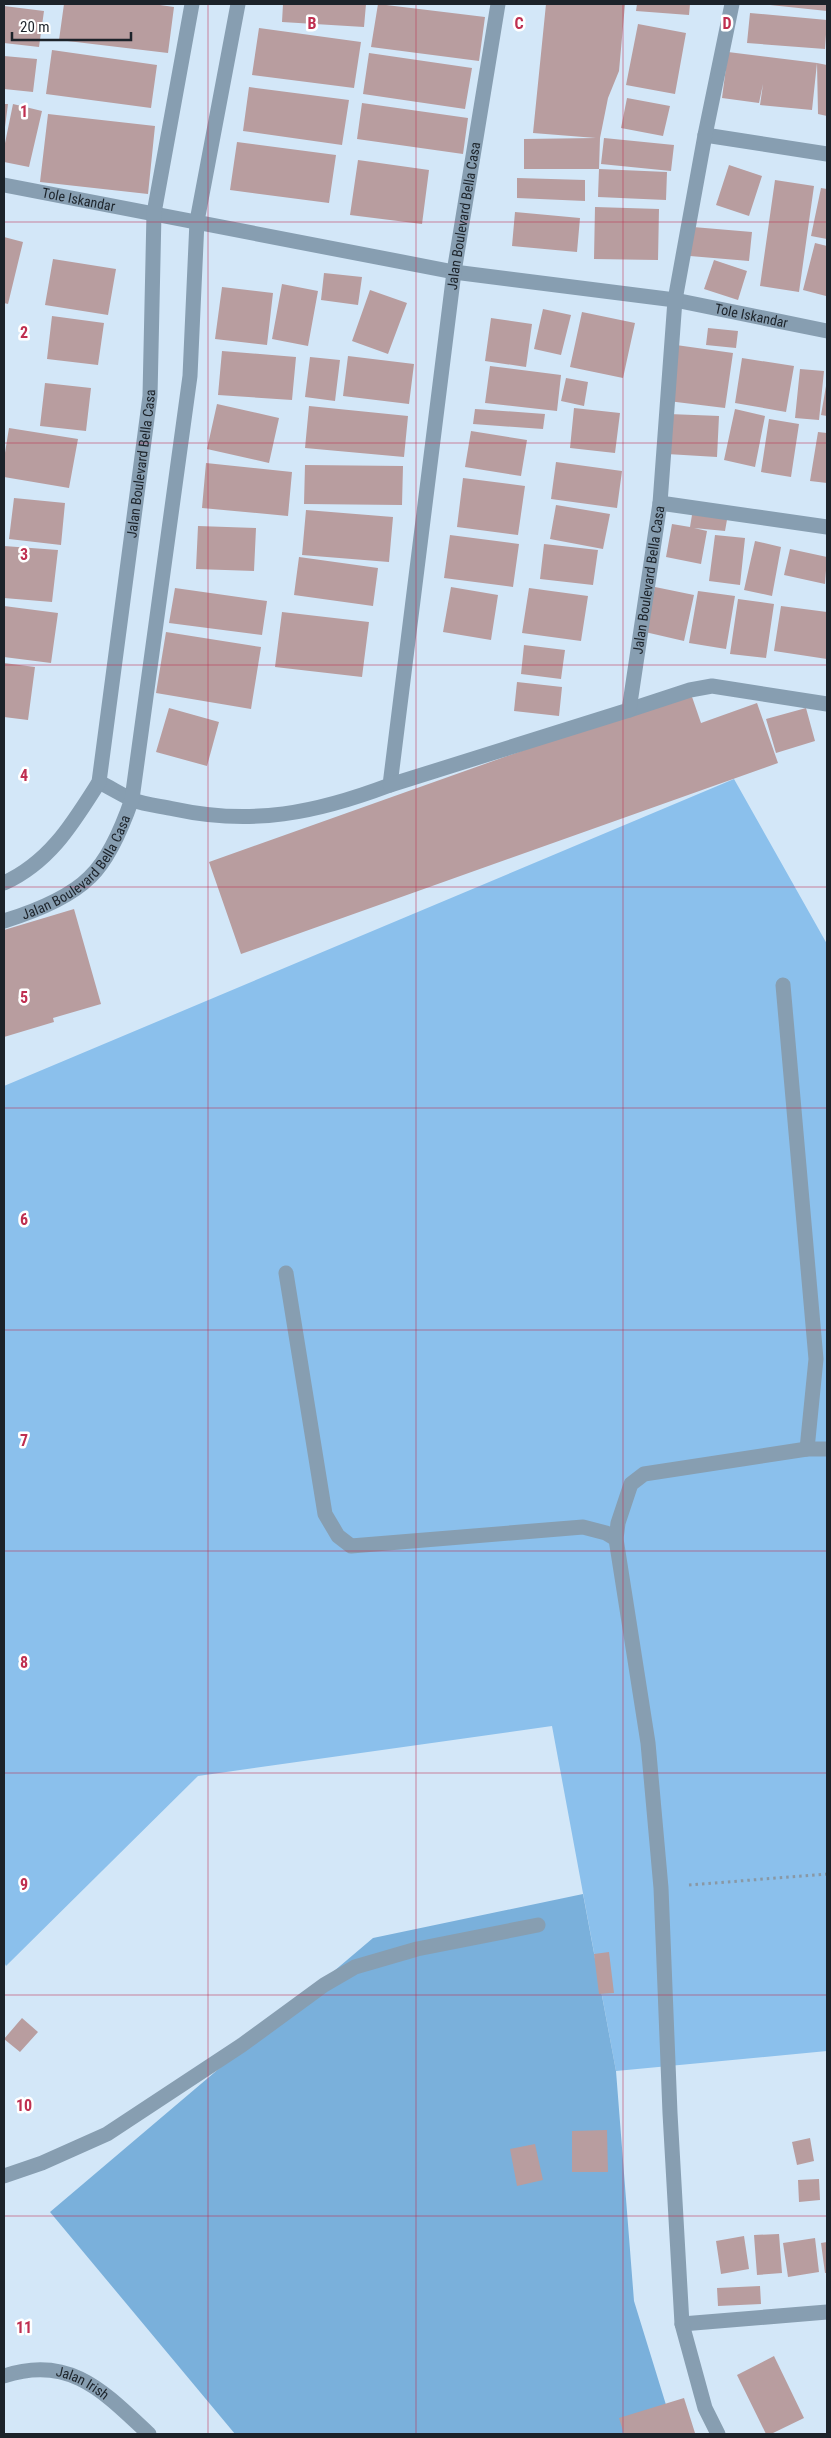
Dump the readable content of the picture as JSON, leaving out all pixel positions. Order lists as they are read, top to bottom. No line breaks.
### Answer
{"streets":{"street":["Tole Iskandar","Jalan Boulevard Bella Casa","Jalan Irish"]},"crossings":[["Tole Iskandar","Jalan Boulevard Bella Casa"]],"scale_bar":"20 m","grid":{"columns":["B","C","D"],"rows":["1","2","3","4","5","6","7","8","9","10","11"]}}
